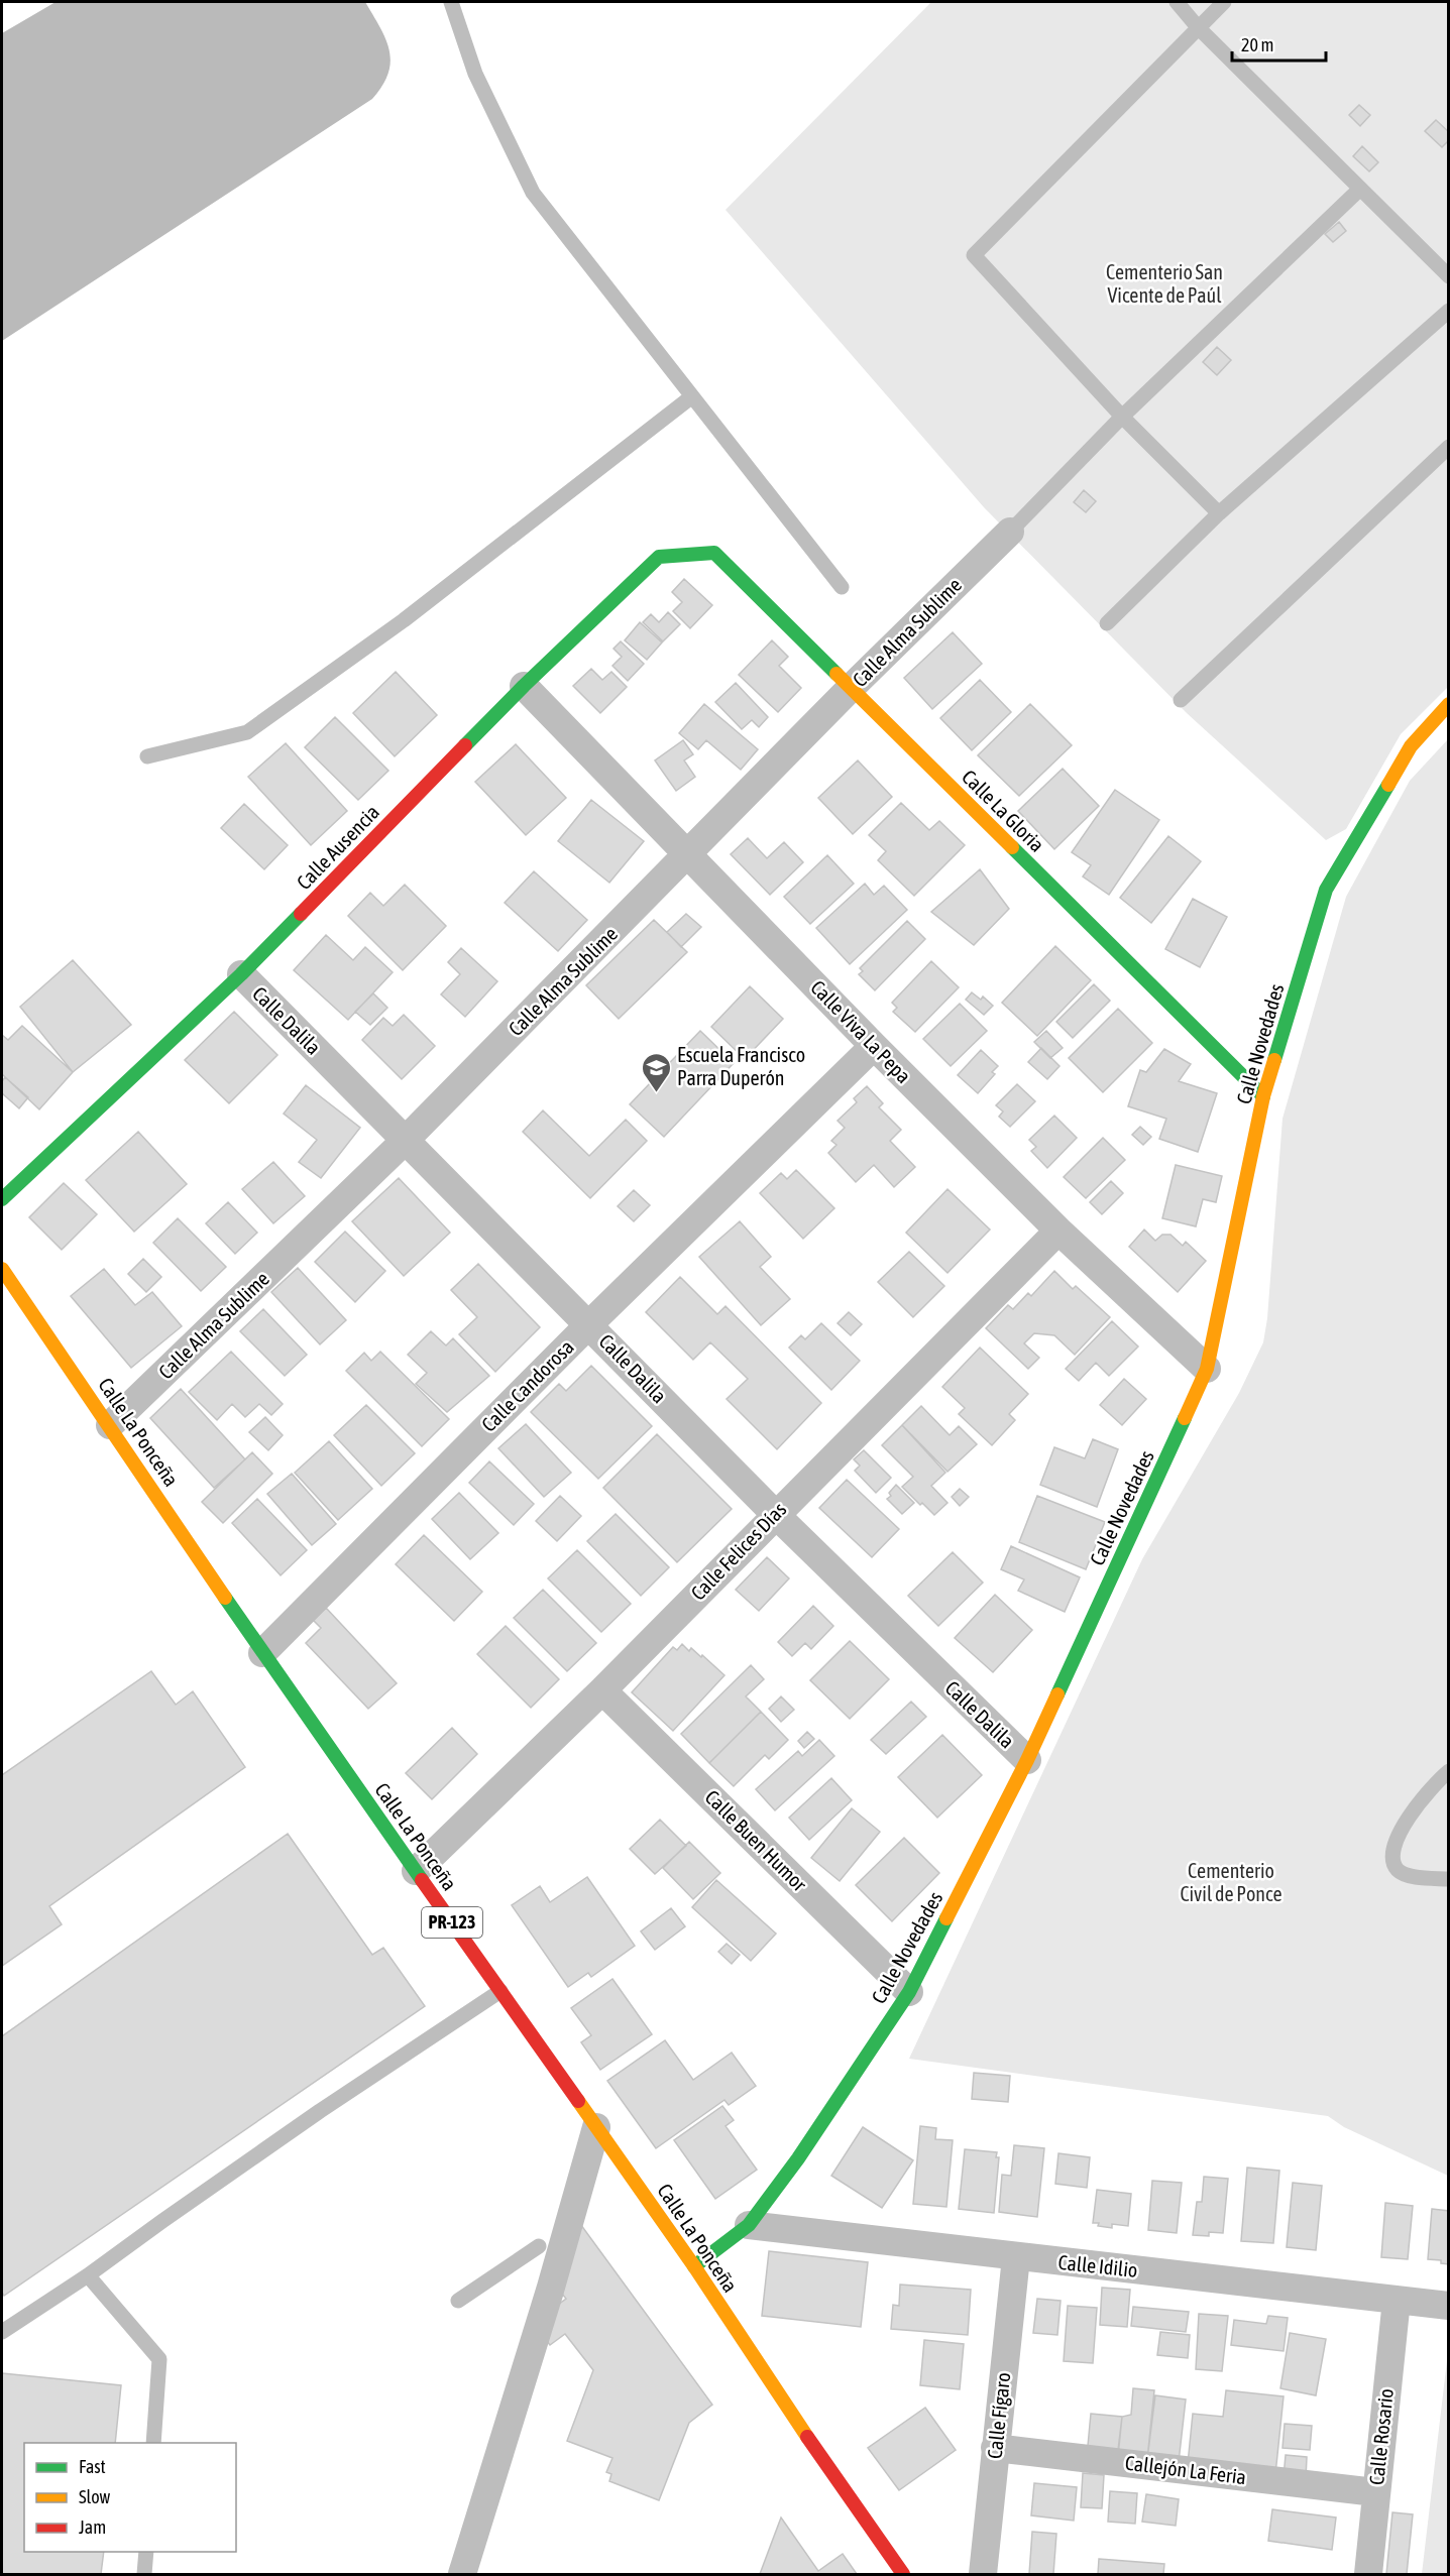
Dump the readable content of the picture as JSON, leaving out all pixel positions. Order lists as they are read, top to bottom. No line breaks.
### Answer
{"streets":{"street":["Calle Alma Sublime","Calle La Gloria","Calle Ausencia","Calle Dalila","Calle Viva La Pepa","Calle Novedades","Calle Candorosa","Calle La Ponceña","Calle Felices Días","Calle Buen Humor","PR-123","Calle Idilio","Calle Fígaro","Calle Rosario","Callejón La Feria"]},"crossings":[["Calle Alma Sublime","Calle La Gloria"],["Calle Alma Sublime","Calle Dalila"],["Calle Alma Sublime","Calle Viva La Pepa"],["Calle Alma Sublime","Calle La Ponceña"],["Calle La Gloria","Calle Ausencia"],["Calle La Gloria","Calle Novedades"],["Calle Ausencia","Calle Dalila"],["Calle Ausencia","Calle Viva La Pepa"],["Calle Dalila","Calle Novedades"],["Calle Dalila","Calle Candorosa"],["Calle Dalila","Calle Felices Días"],["Calle Viva La Pepa","Calle Novedades"],["Calle Viva La Pepa","Calle Candorosa"],["Calle Viva La Pepa","Calle Felices Días"],["Calle Novedades","Calle La Ponceña"],["Calle Novedades","Calle Buen Humor"],["Calle Novedades","Calle Idilio"],["Calle Candorosa","Calle La Ponceña"],["Calle La Ponceña","Calle Felices Días"],["Calle Felices Días","Calle Buen Humor"],["Calle Idilio","Calle Fígaro"],["Calle Idilio","Calle Rosario"],["Calle Fígaro","Callejón La Feria"],["Calle Rosario","Callejón La Feria"]],"parks":["Cementerio San Vicente de Paúl","Cementerio Civil de Ponce"],"places":{"school or university":["Escuela Francisco Parra Duperón"]},"legend":["Fast","Slow","Jam"],"scale_bar":"20 m"}
